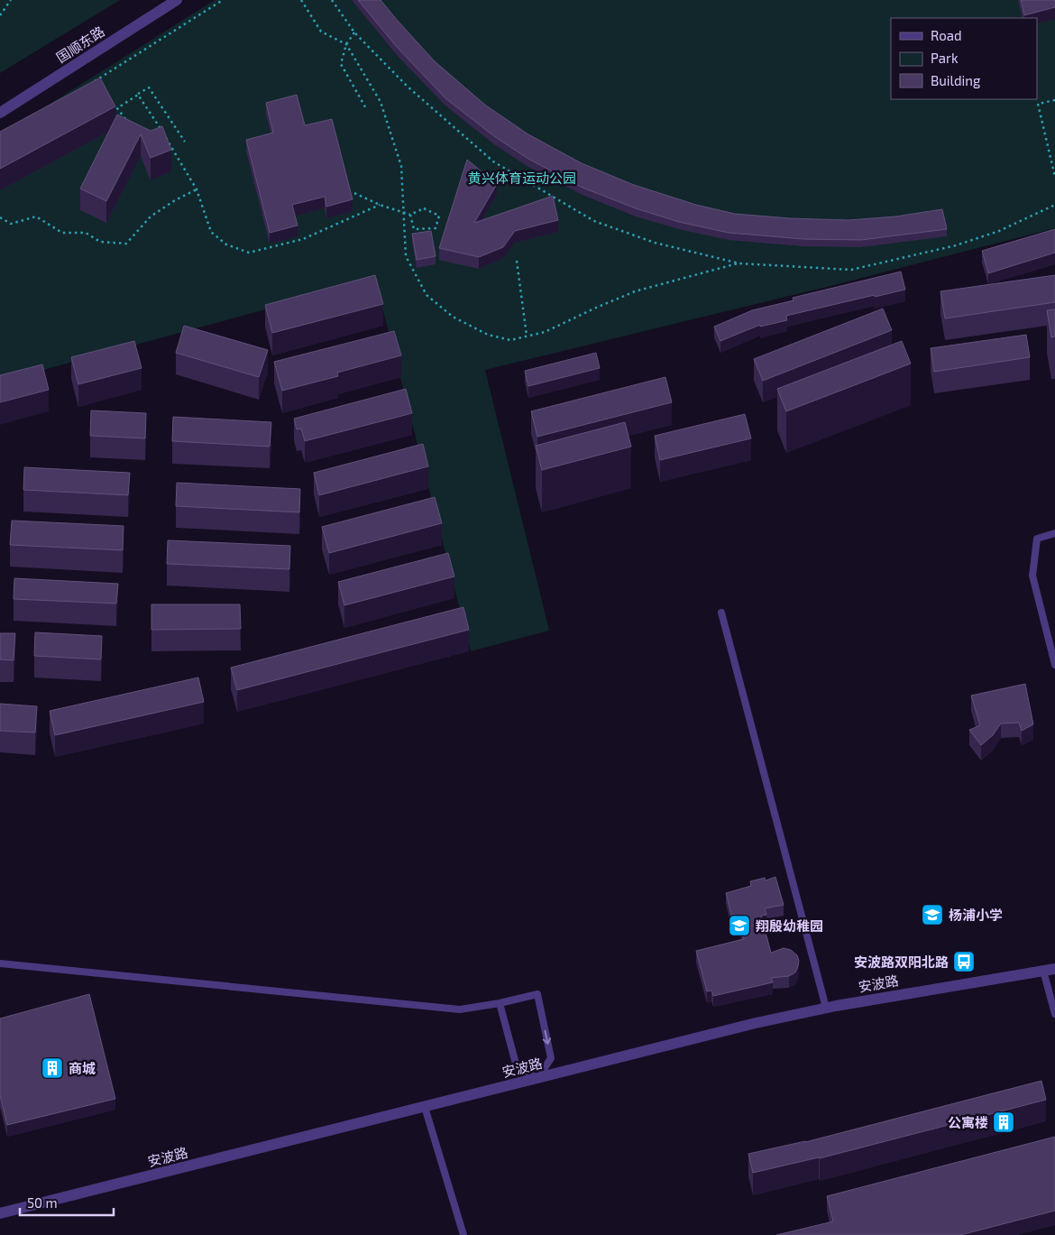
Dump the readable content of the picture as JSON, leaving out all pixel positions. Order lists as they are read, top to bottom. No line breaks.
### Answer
{"streets":{"street":["国顺东路","安波路"]},"parks":["黄兴体育运动公园"],"places":{"school or university":["杨浦小学","翔殷幼稚园"],"bus stop":["安波路双阳北路"],"building":["商城","公寓楼"]},"legend":["Road","Park","Building"],"scale_bar":"50 m"}
